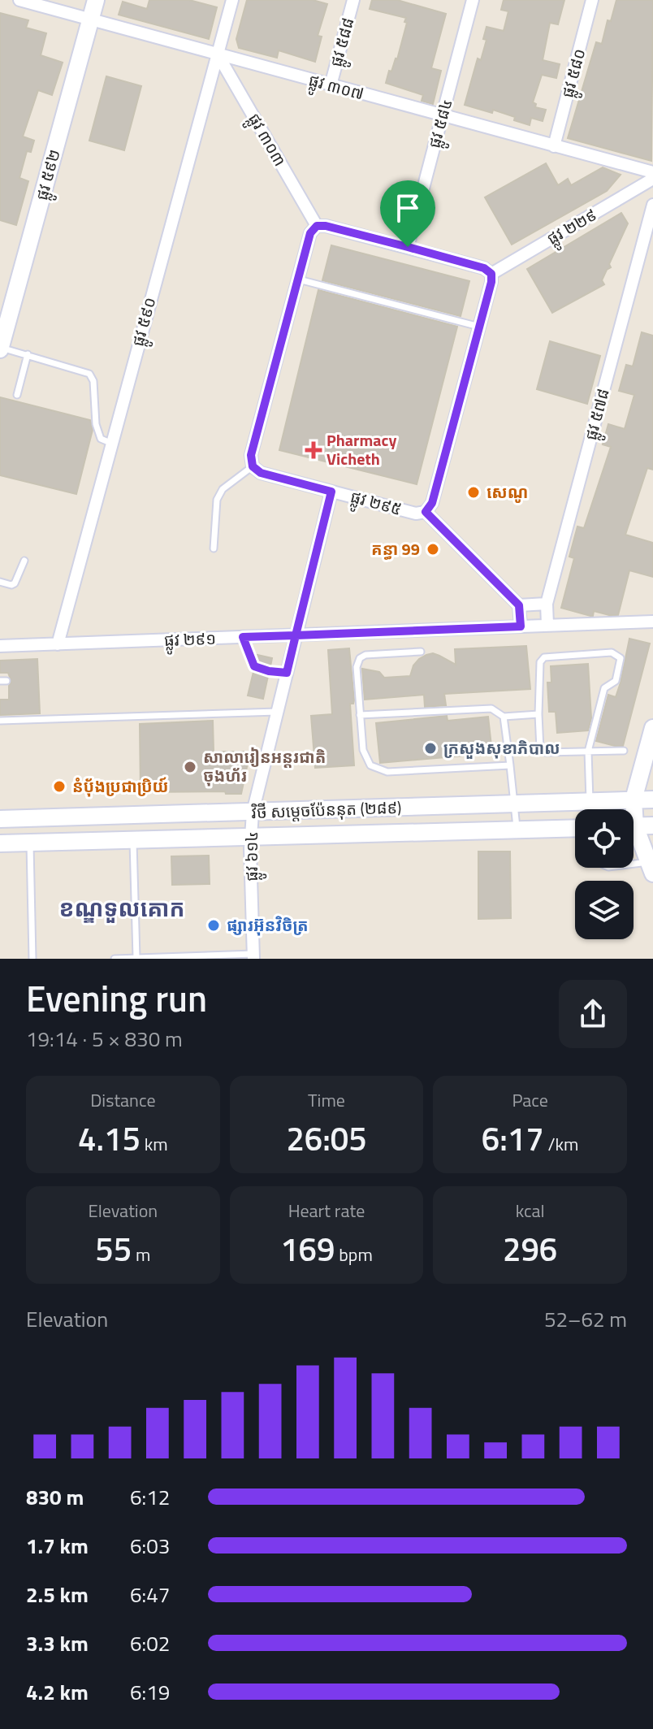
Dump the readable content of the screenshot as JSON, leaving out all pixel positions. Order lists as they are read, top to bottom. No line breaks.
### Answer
{"streets":{"main road":["ផ្លូវ ៥៩២","វិថី សម្តេចប៉ែននុត (២៨៩)"],"street":["ផ្លូវ ៥៨៨","ផ្លូវ ៥៨០","ផ្លូវ ៣០៧","ផ្លូវ ៥៨៤","ផ្លូវ ៣០៣","ផ្លូវ ២២៩","ផ្លូវ ៥៩០","ផ្លូវ ៥៧៨","ផ្លូវ ២៩៥","ផ្លូវ ២៩១","ផ្លូវ ៦១៤"]},"crossings":[["ផ្លូវ ៥៨៨","ផ្លូវ ៣០៧"],["ផ្លូវ ៥៨០","ផ្លូវ ៣០៧"],["ផ្លូវ ៣០៧","ផ្លូវ ៥៨៤"],["ផ្លូវ ៣០៧","ផ្លូវ ៣០៣"],["ផ្លូវ ៣០៧","ផ្លូវ ៥៩២"],["ផ្លូវ ៣០៧","ផ្លូវ ៥៩០"],["ផ្លូវ ៣០៣","ផ្លូវ ៥៩០"],["ផ្លូវ ៥៩០","ផ្លូវ ២៩១"],["ផ្លូវ ៥៧៨","ផ្លូវ ២៩១"],["ផ្លូវ ២៩៥","ផ្លូវ ៦១៤"],["ផ្លូវ ២៩១","ផ្លូវ ៦១៤"],["វិថី សម្តេចប៉ែននុត (២៨៩)","ផ្លូវ ៦១៤"]],"districts":["ខណ្ឌទួលគោក"],"places":{"health":["Pharmacy Vicheth"],"other":["សេណូ","គន្ធា 99","ក្រសួងសុខាភិបាល","សាលារៀនអន្តរជាតិ ចុងហ័រ","នំបុ័ងប្រជាប្រិយ៍","ផ្សារអ៊ុនវិចិត្រ"]},"page":{"heading":["Evening run","19:14 · 5 × 830 m"],"stats":[["Distance","4.15 km"],["Time","26:05"],["Pace","6:17 /km"],["Elevation","55 m"],["Heart rate","169 bpm"],["kcal","296"]],"chart":["Elevation","52–62 m"],"list":[{"name":"830 m","note":"6:12"},{"name":"1.7 km","note":"6:03"},{"name":"2.5 km","note":"6:47"},{"name":"3.3 km","note":"6:02"},{"name":"4.2 km","note":"6:19"}]}}
